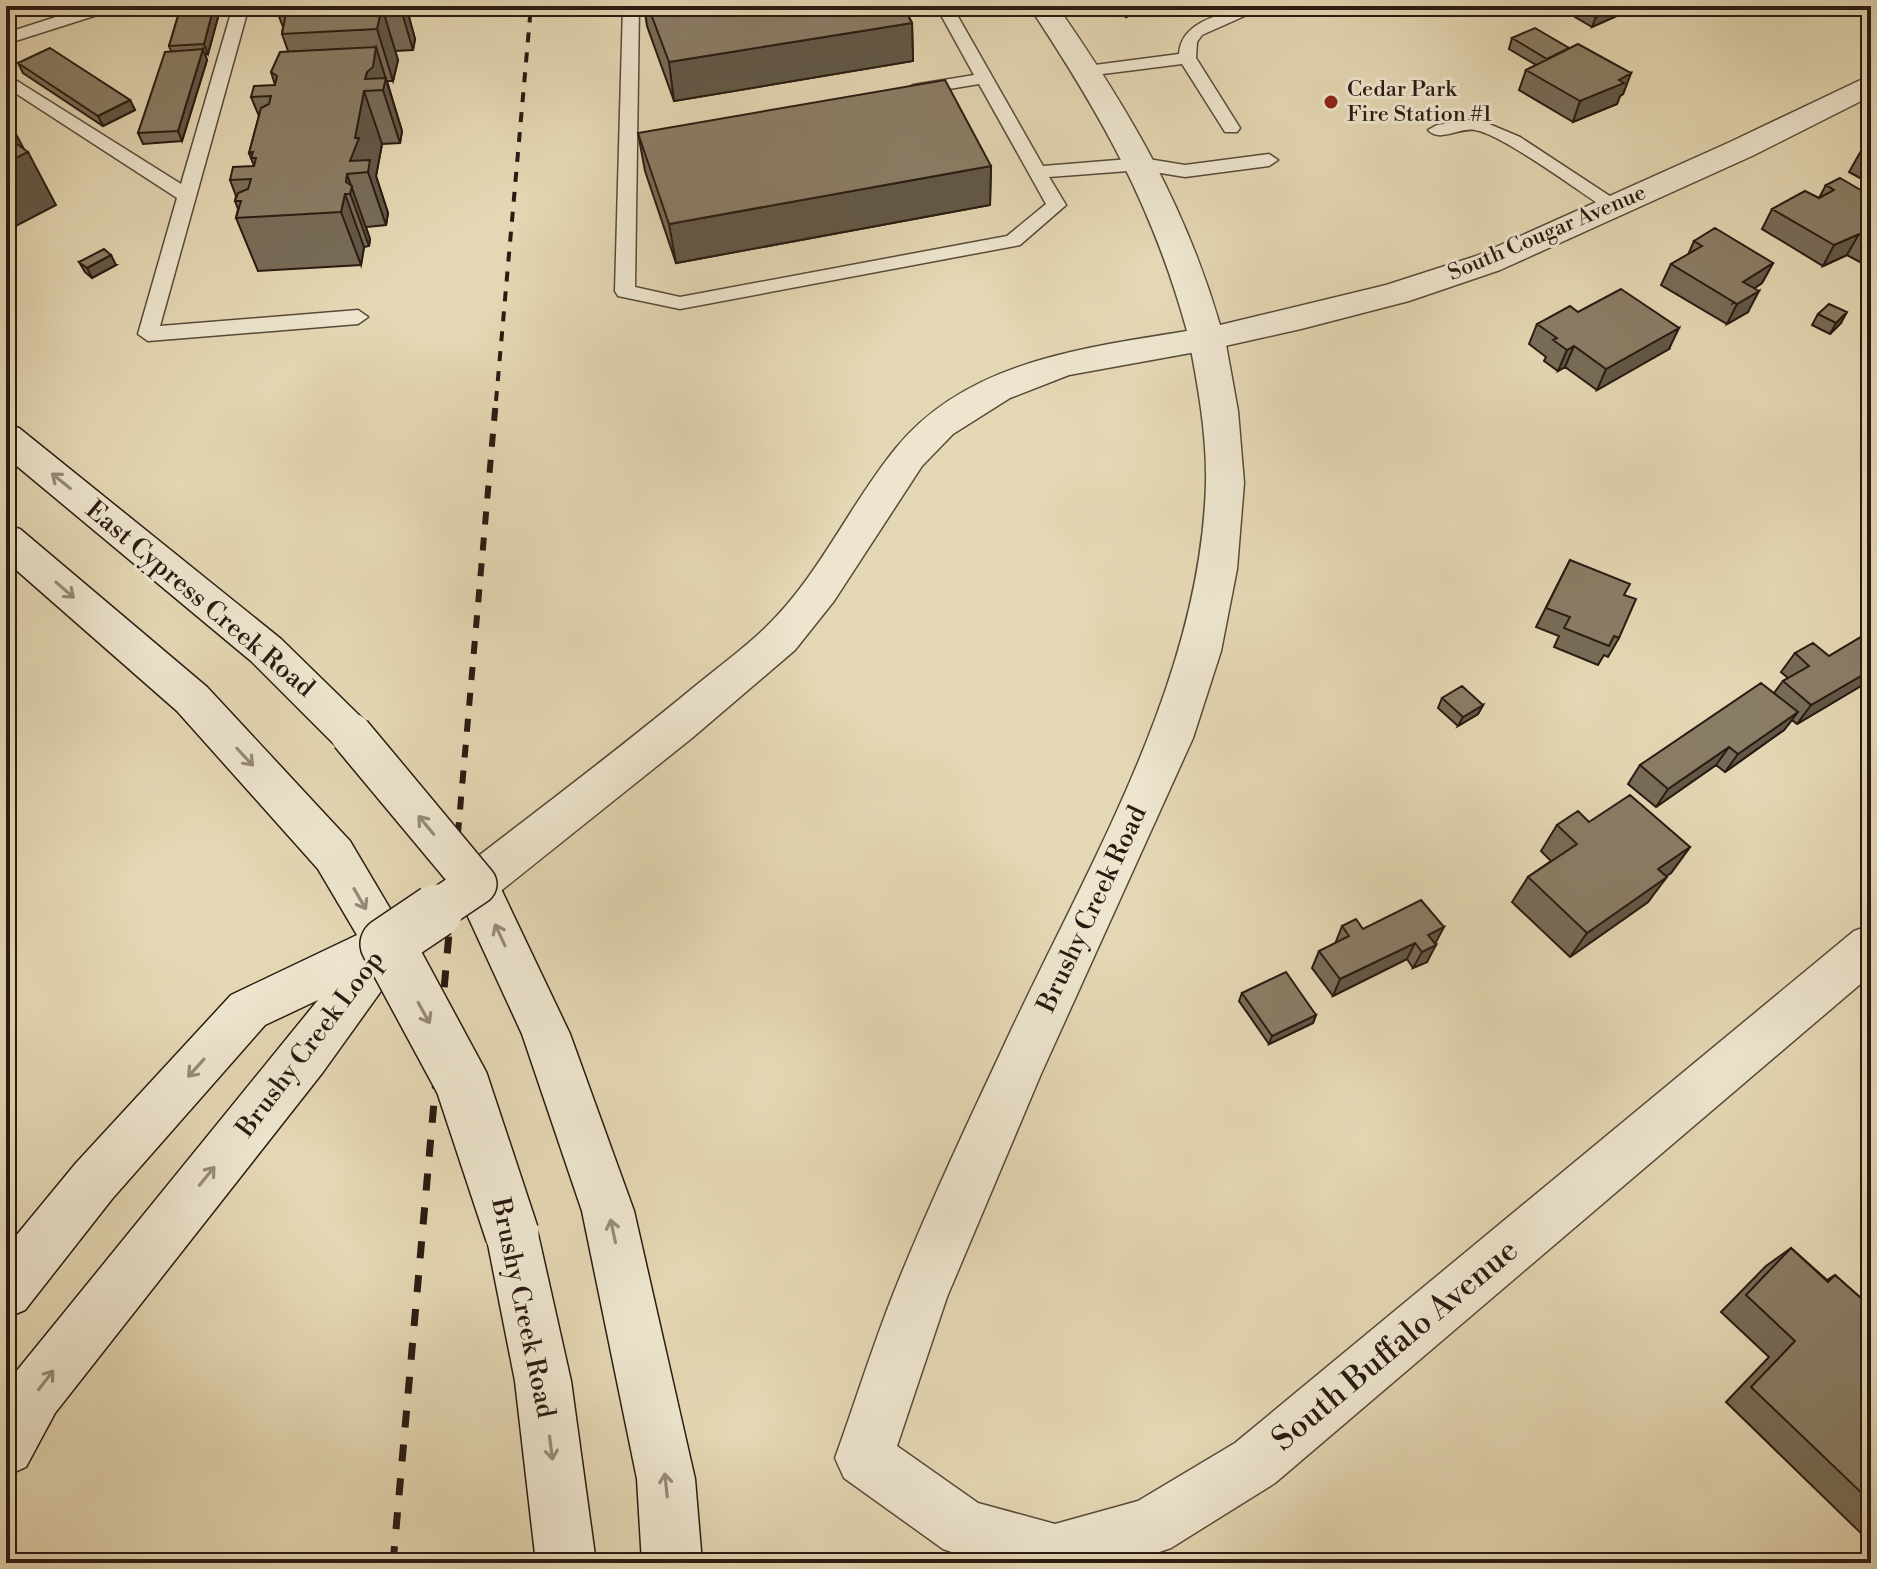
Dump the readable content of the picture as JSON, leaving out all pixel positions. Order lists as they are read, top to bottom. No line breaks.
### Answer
{"streets":{"street":["South Cougar Avenue","East Cypress Creek Road","Brushy Creek Road","Brushy Creek Loop","South Buffalo Avenue"]},"crossings":[["South Cougar Avenue","Brushy Creek Road"],["Brushy Creek Road","Brushy Creek Loop"],["Brushy Creek Road","South Buffalo Avenue"]],"places":["Cedar Park Fire Station #1"]}
